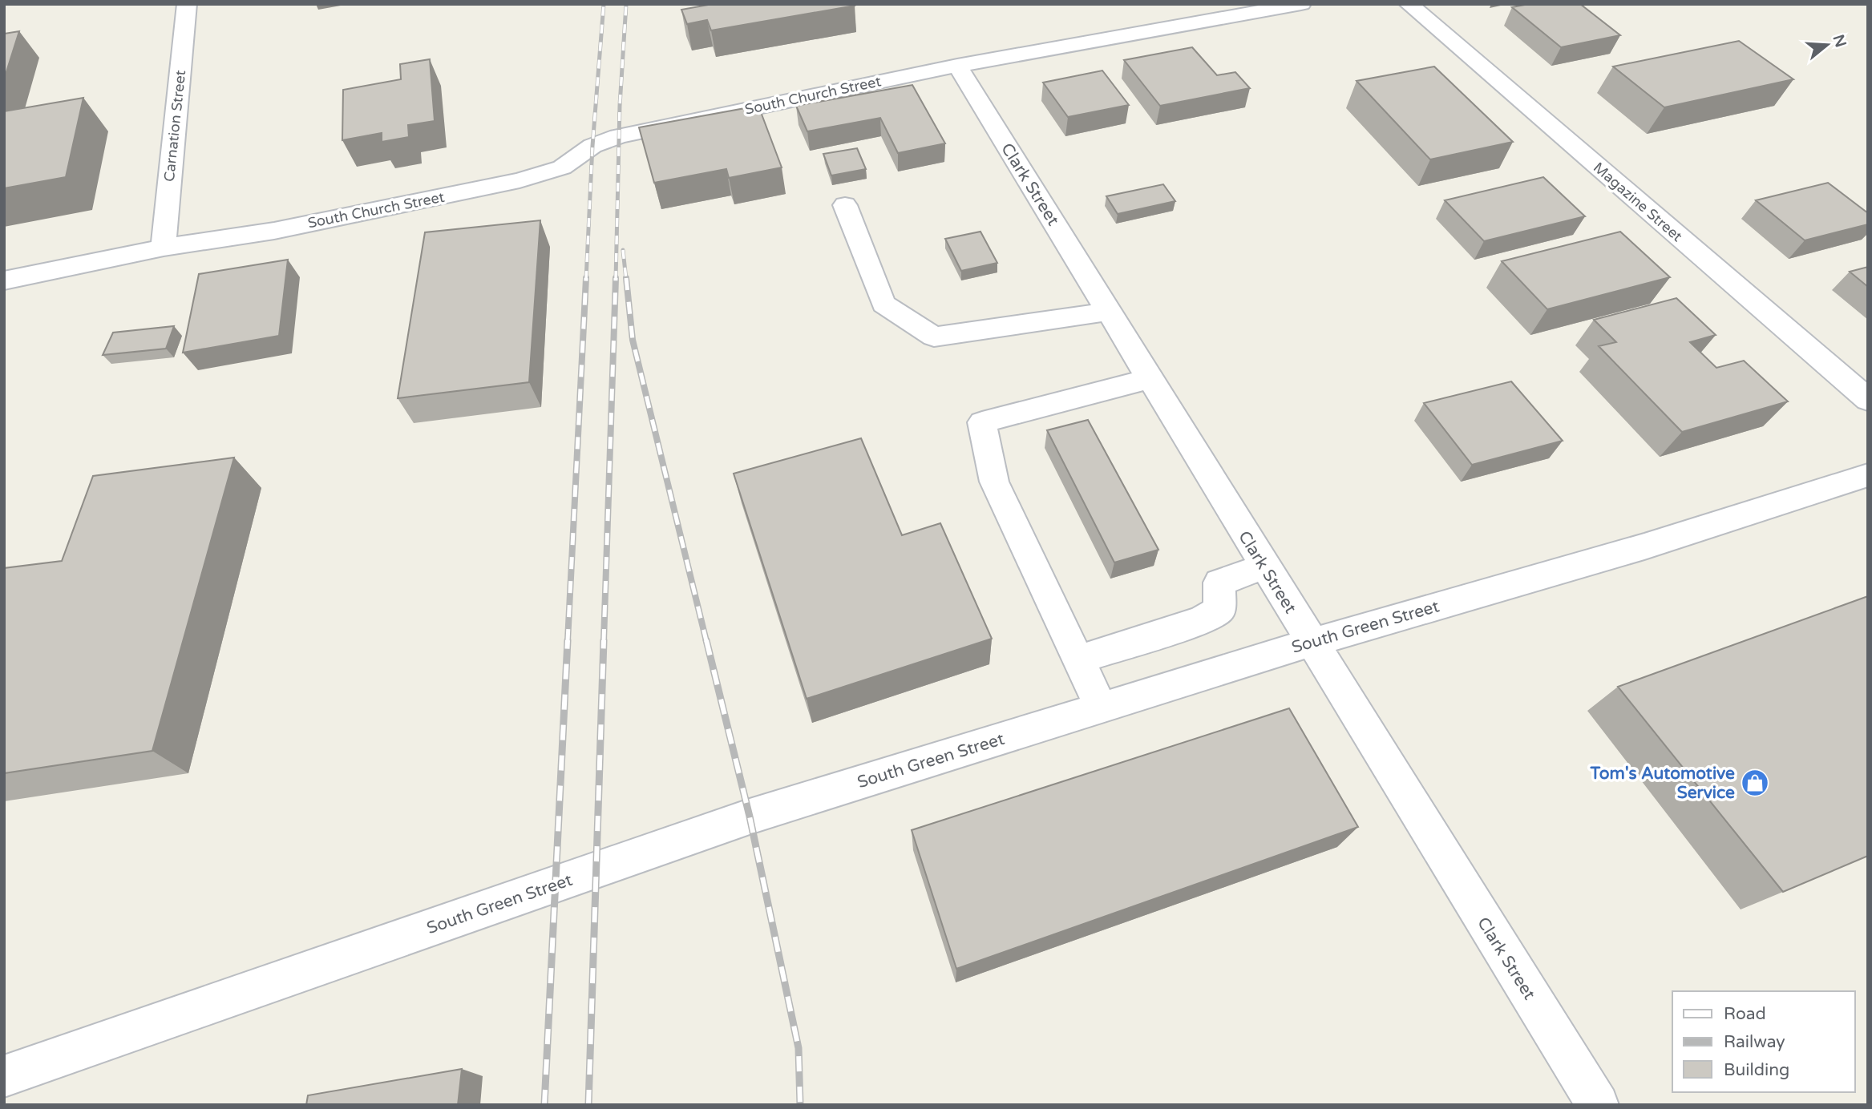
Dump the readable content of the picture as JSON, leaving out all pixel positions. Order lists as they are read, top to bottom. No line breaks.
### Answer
{"streets":{"street":["South Church Street","Carnation Street","Clark Street","Magazine Street","South Green Street"]},"crossings":[["South Church Street","Carnation Street"],["South Church Street","Clark Street"],["Clark Street","South Green Street"]],"places":{"shop":["Tom's Automotive Service"]},"legend":["Road","Railway","Building"],"north":"right"}
